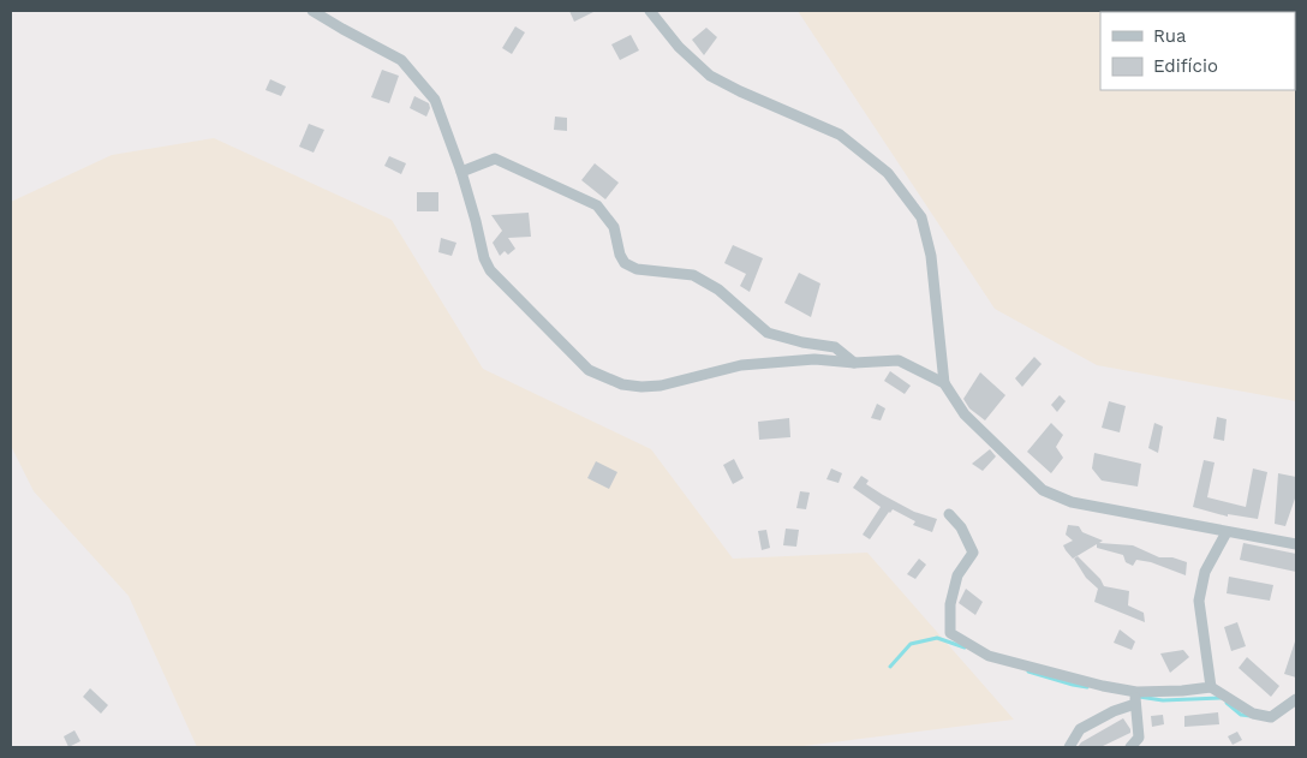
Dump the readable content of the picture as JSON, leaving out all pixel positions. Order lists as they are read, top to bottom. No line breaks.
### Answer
{"legend":["Rua","Edifício"]}
